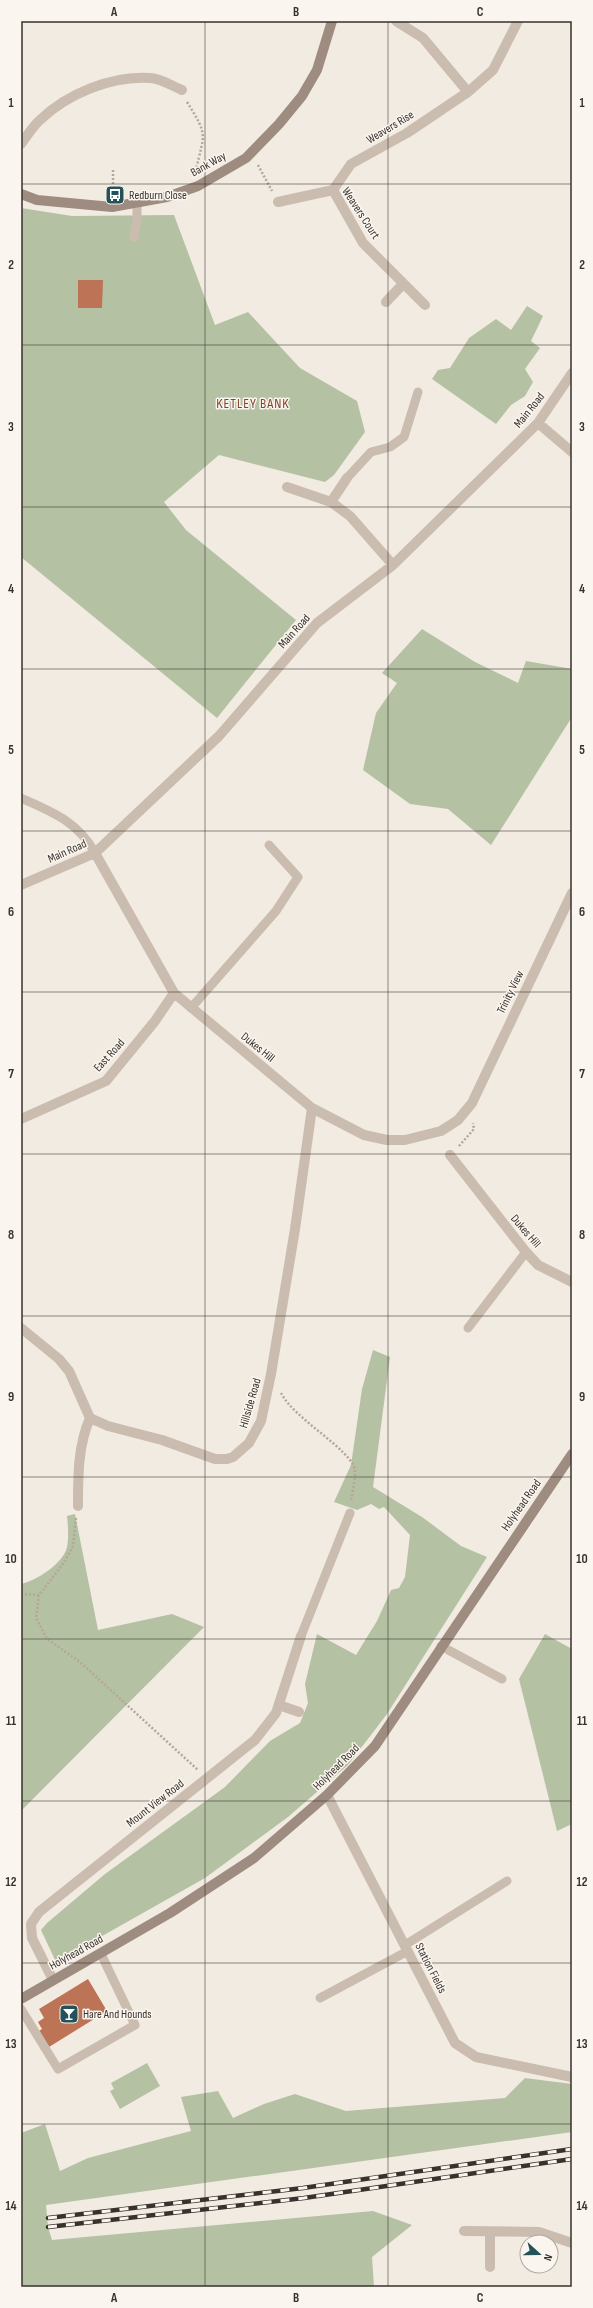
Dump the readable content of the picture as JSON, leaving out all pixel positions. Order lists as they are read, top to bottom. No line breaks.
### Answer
{"streets":{"street":["Weavers Rise","Bank Way","Weavers Court","Main Road","Trinity View","Dukes Hill","East Road","Hillside Road","Holyhead Road","Mount View Road","Station Fields"]},"crossings":[["Weavers Rise","Weavers Court"],["Main Road","Dukes Hill"],["Trinity View","Dukes Hill"],["Dukes Hill","East Road"],["Dukes Hill","Hillside Road"],["Holyhead Road","Mount View Road"],["Holyhead Road","Station Fields"]],"districts":["KETLEY BANK"],"places":{"bus stop":["Redburn Close"],"bar":["Hare And Hounds"]},"north":"right","grid":{"columns":["A","B","C"],"rows":["1","2","3","4","5","6","7","8","9","10","11","12","13","14"]}}
